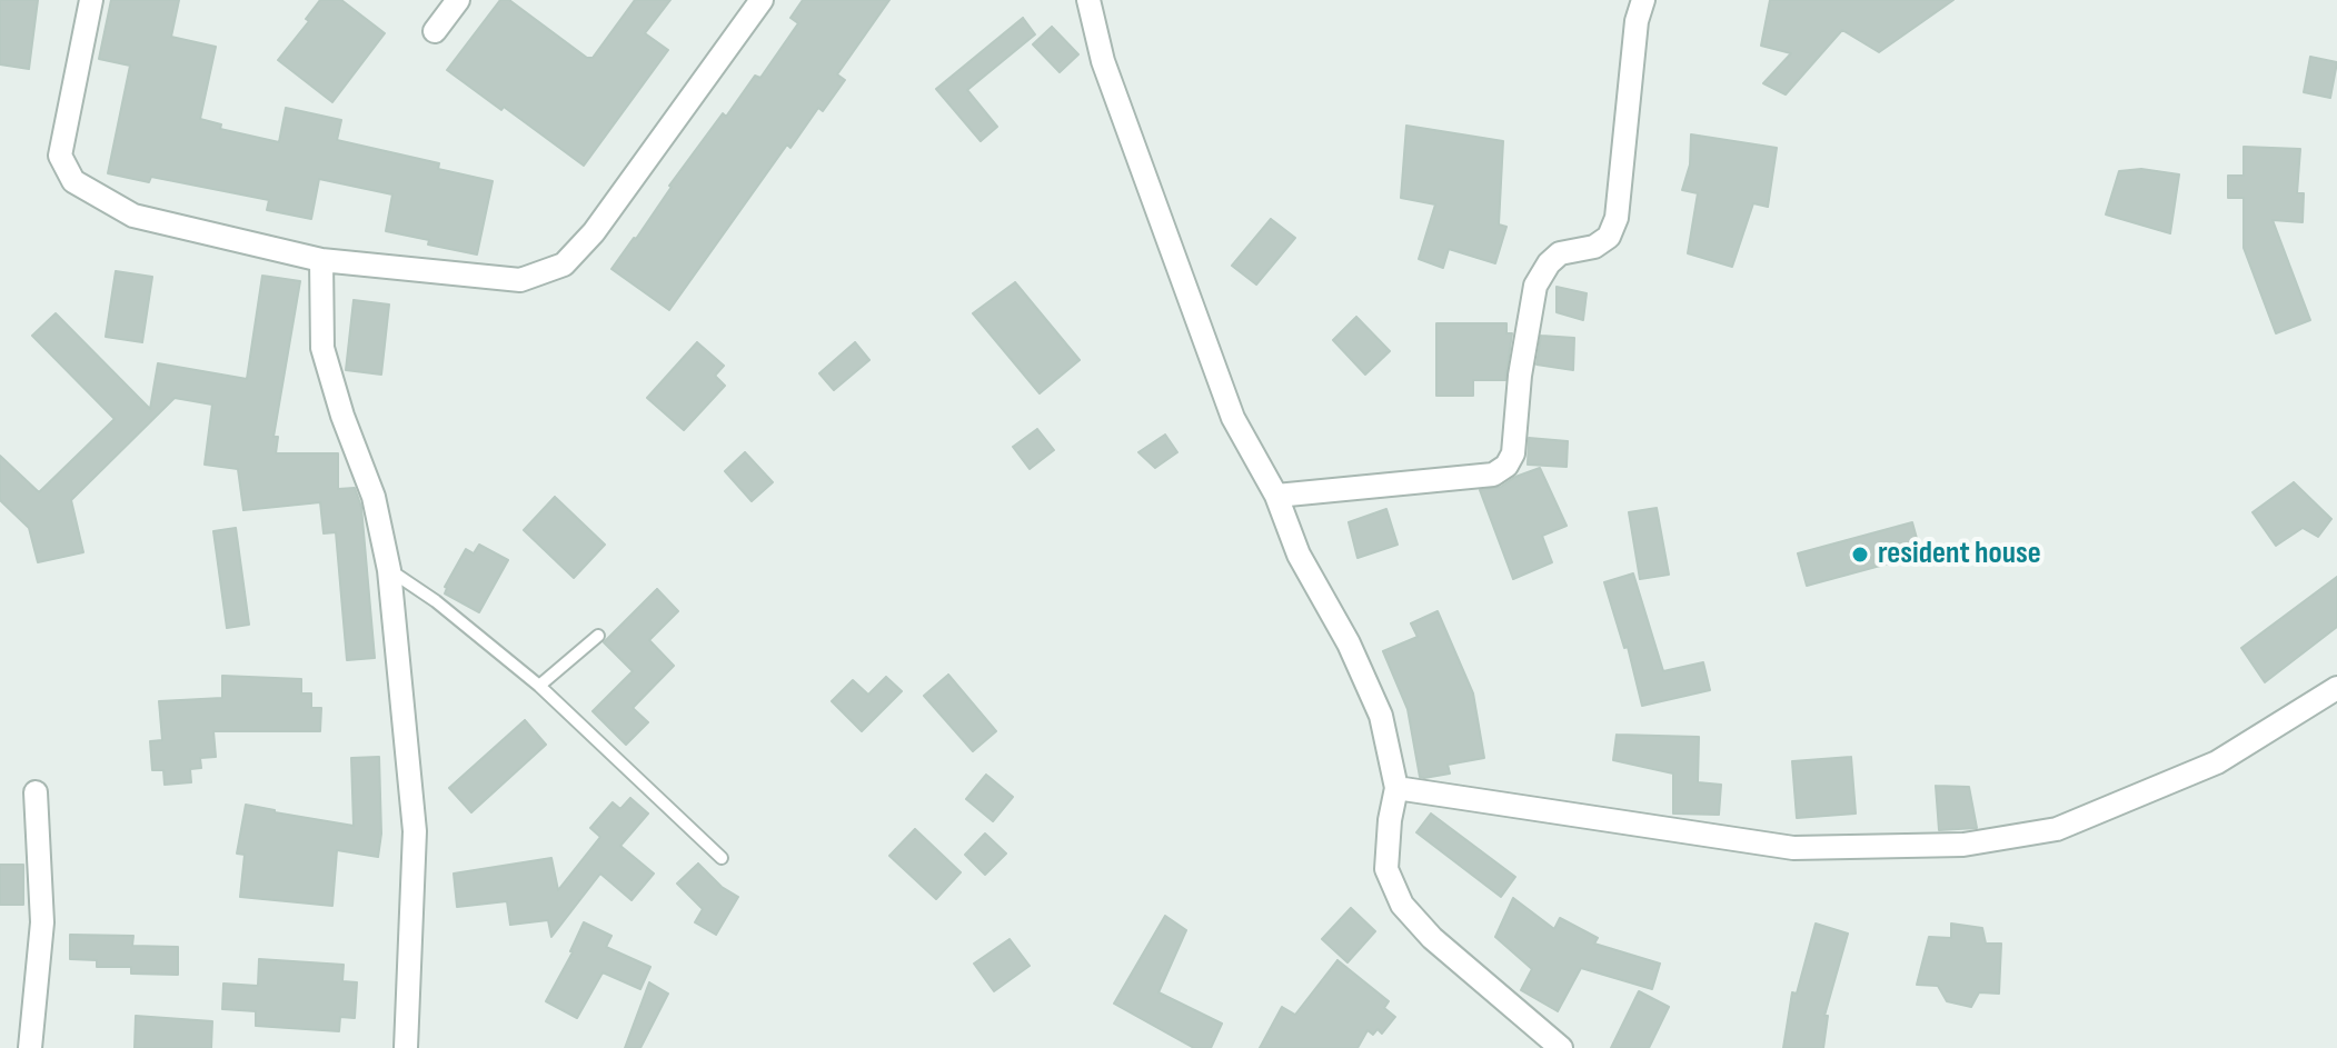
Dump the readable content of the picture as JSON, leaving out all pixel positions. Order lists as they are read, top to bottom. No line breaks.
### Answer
{"places":["resident house"]}
